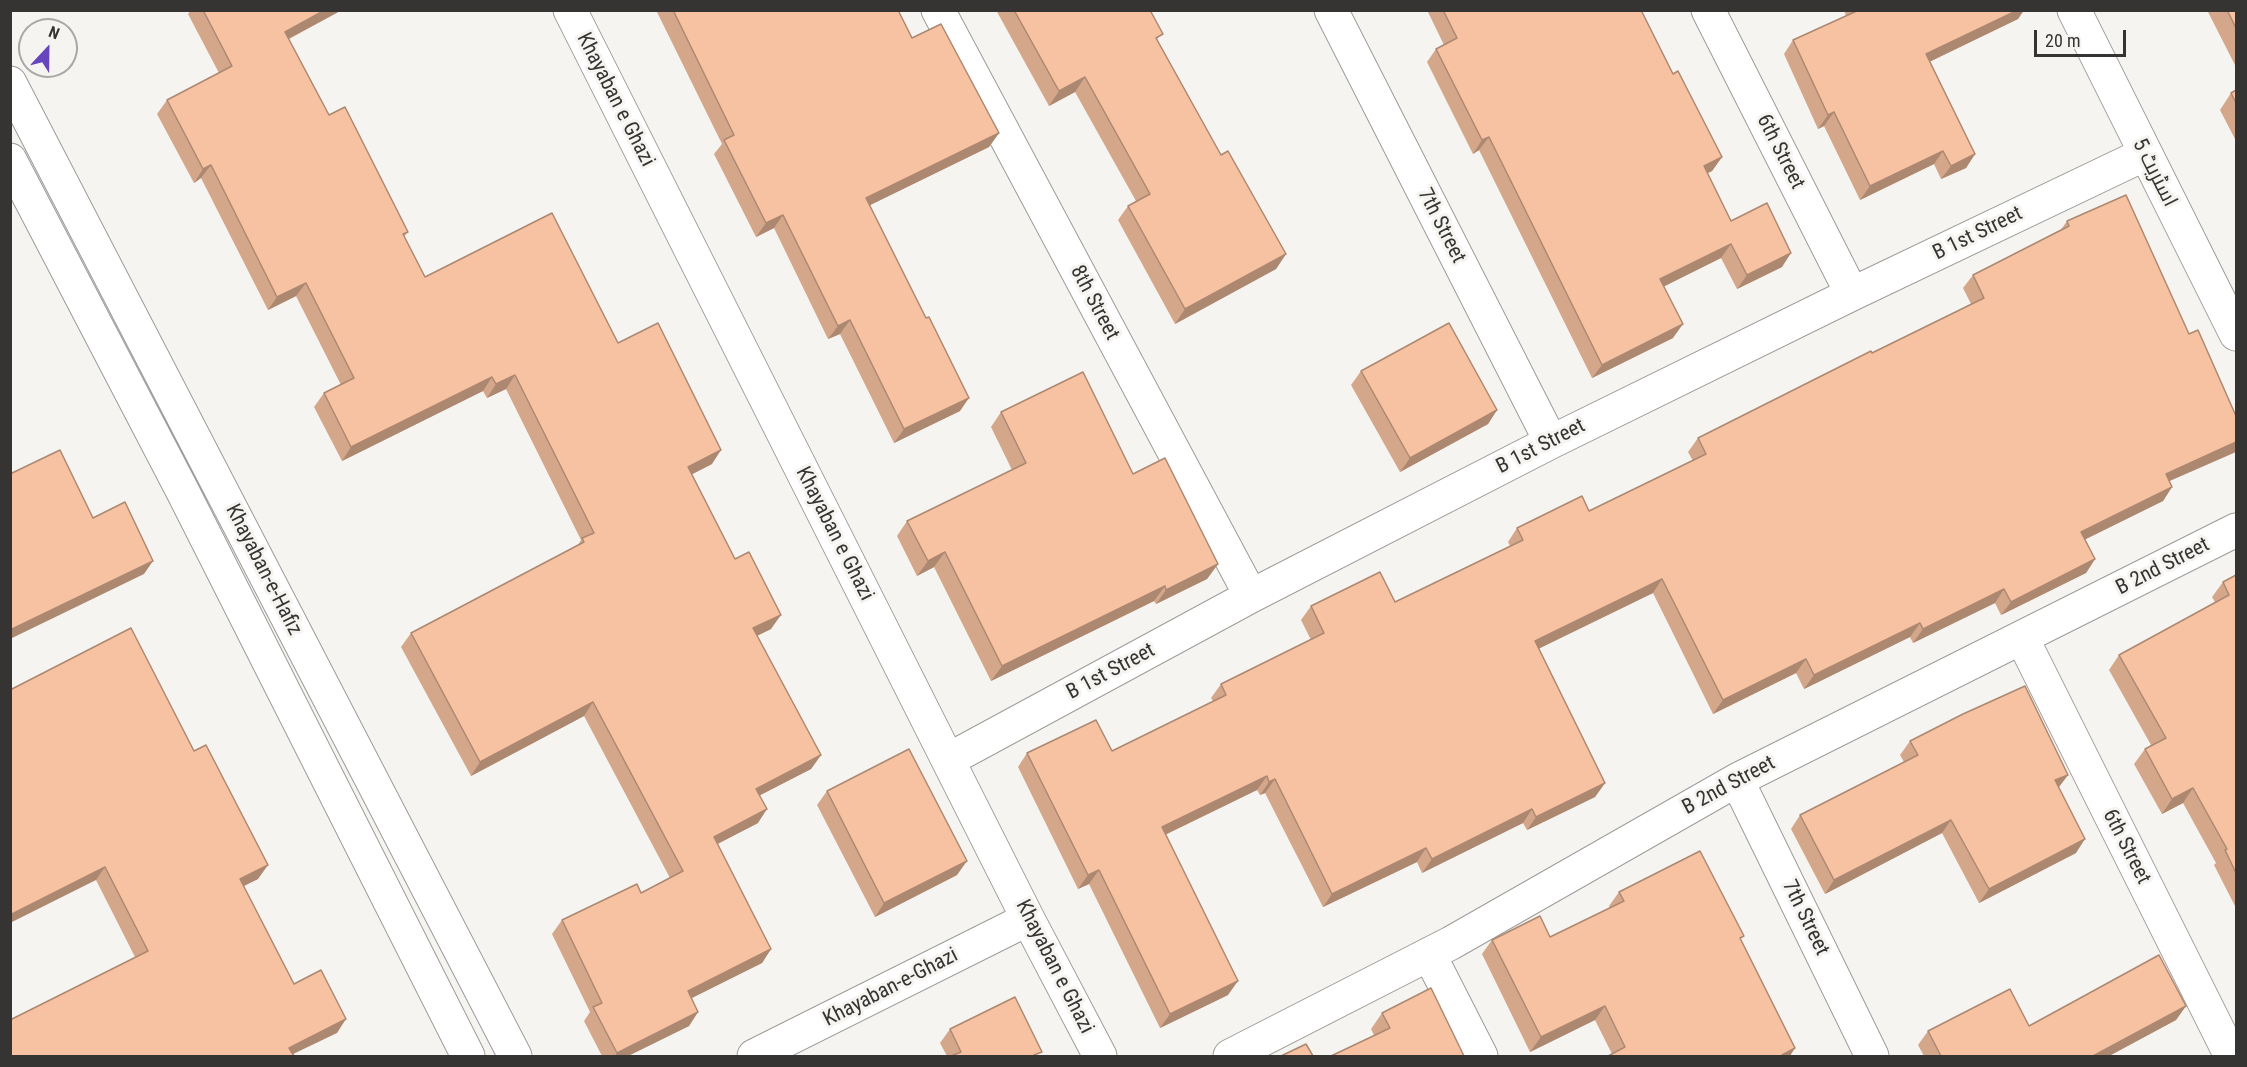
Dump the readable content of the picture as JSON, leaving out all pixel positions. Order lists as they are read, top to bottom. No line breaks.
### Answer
{"streets":{"street":["Khayaban e Ghazi","6th Street","اسٹریٹ 5","7th Street","B 1st Street","8th Street","B 2nd Street","Khayaban-e-Hafiz","Khayaban-e-Ghazi"]},"crossings":[["Khayaban e Ghazi","B 1st Street"],["Khayaban e Ghazi","Khayaban-e-Ghazi"],["6th Street","B 1st Street"],["6th Street","B 2nd Street"],["اسٹریٹ 5","B 1st Street"],["7th Street","B 1st Street"],["7th Street","B 2nd Street"],["B 1st Street","8th Street"]],"scale_bar":"20 m","north":"top"}
